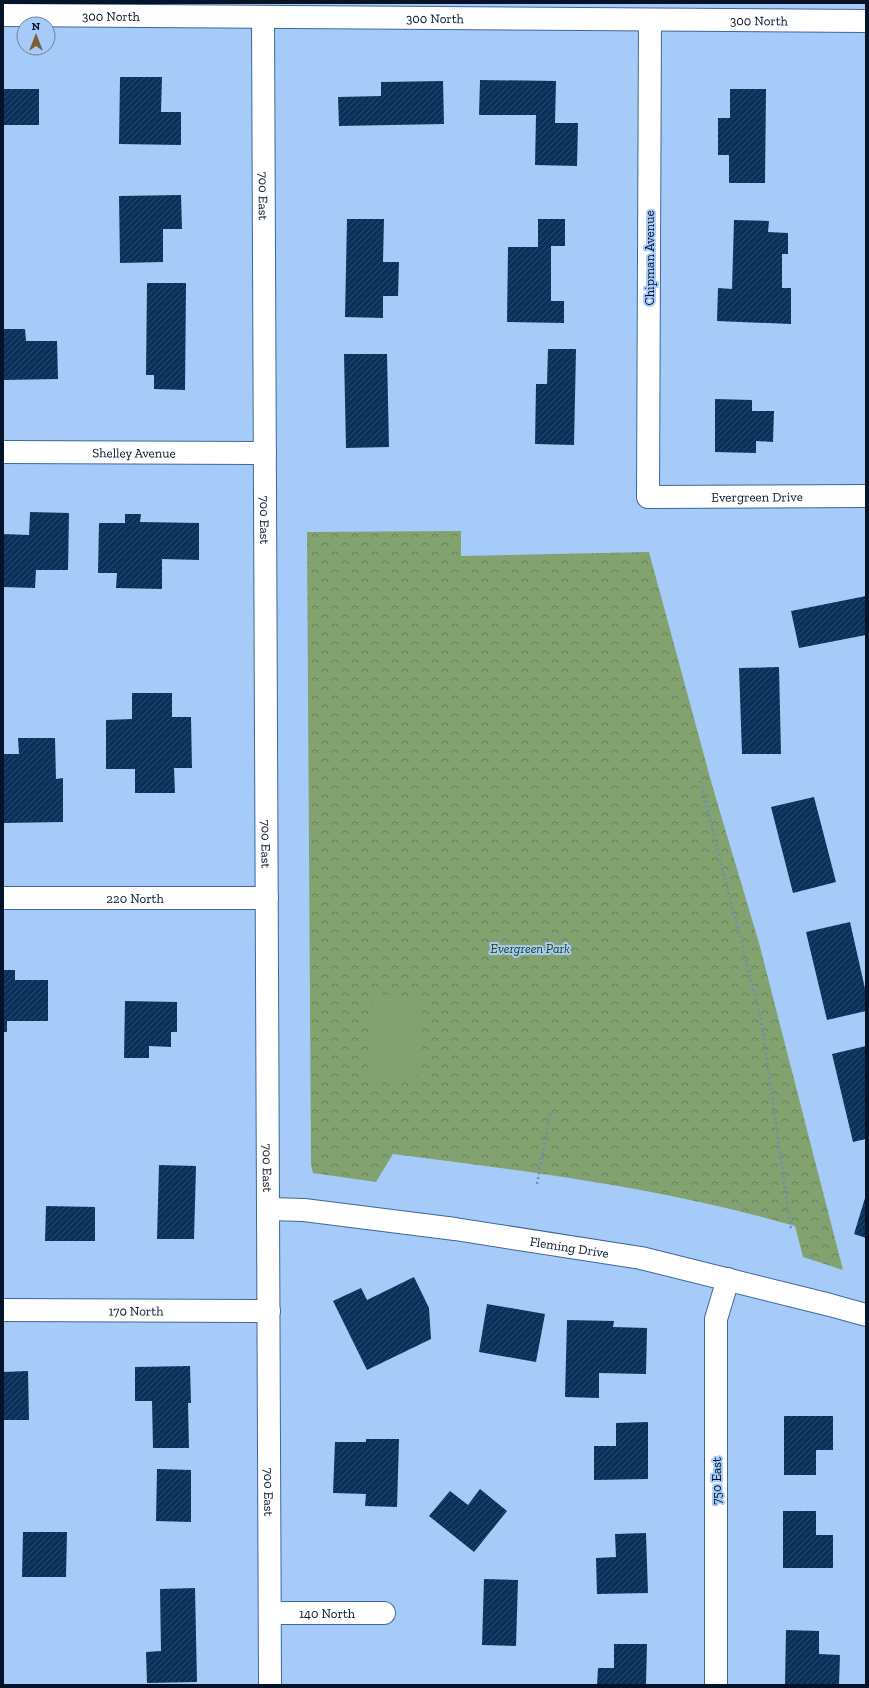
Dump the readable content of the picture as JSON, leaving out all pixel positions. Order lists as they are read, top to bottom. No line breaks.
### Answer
{"streets":{"street":["300 North","700 East","Chipman Avenue","Shelley Avenue","Evergreen Drive","220 North","Fleming Drive","170 North","750 East","140 North"]},"crossings":[["300 North","700 East"],["300 North","Chipman Avenue"],["700 East","Shelley Avenue"],["700 East","220 North"],["700 East","Fleming Drive"],["700 East","170 North"],["700 East","140 North"],["Chipman Avenue","Evergreen Drive"],["Fleming Drive","750 East"]],"parks":["Evergreen Park"],"north":"top"}
